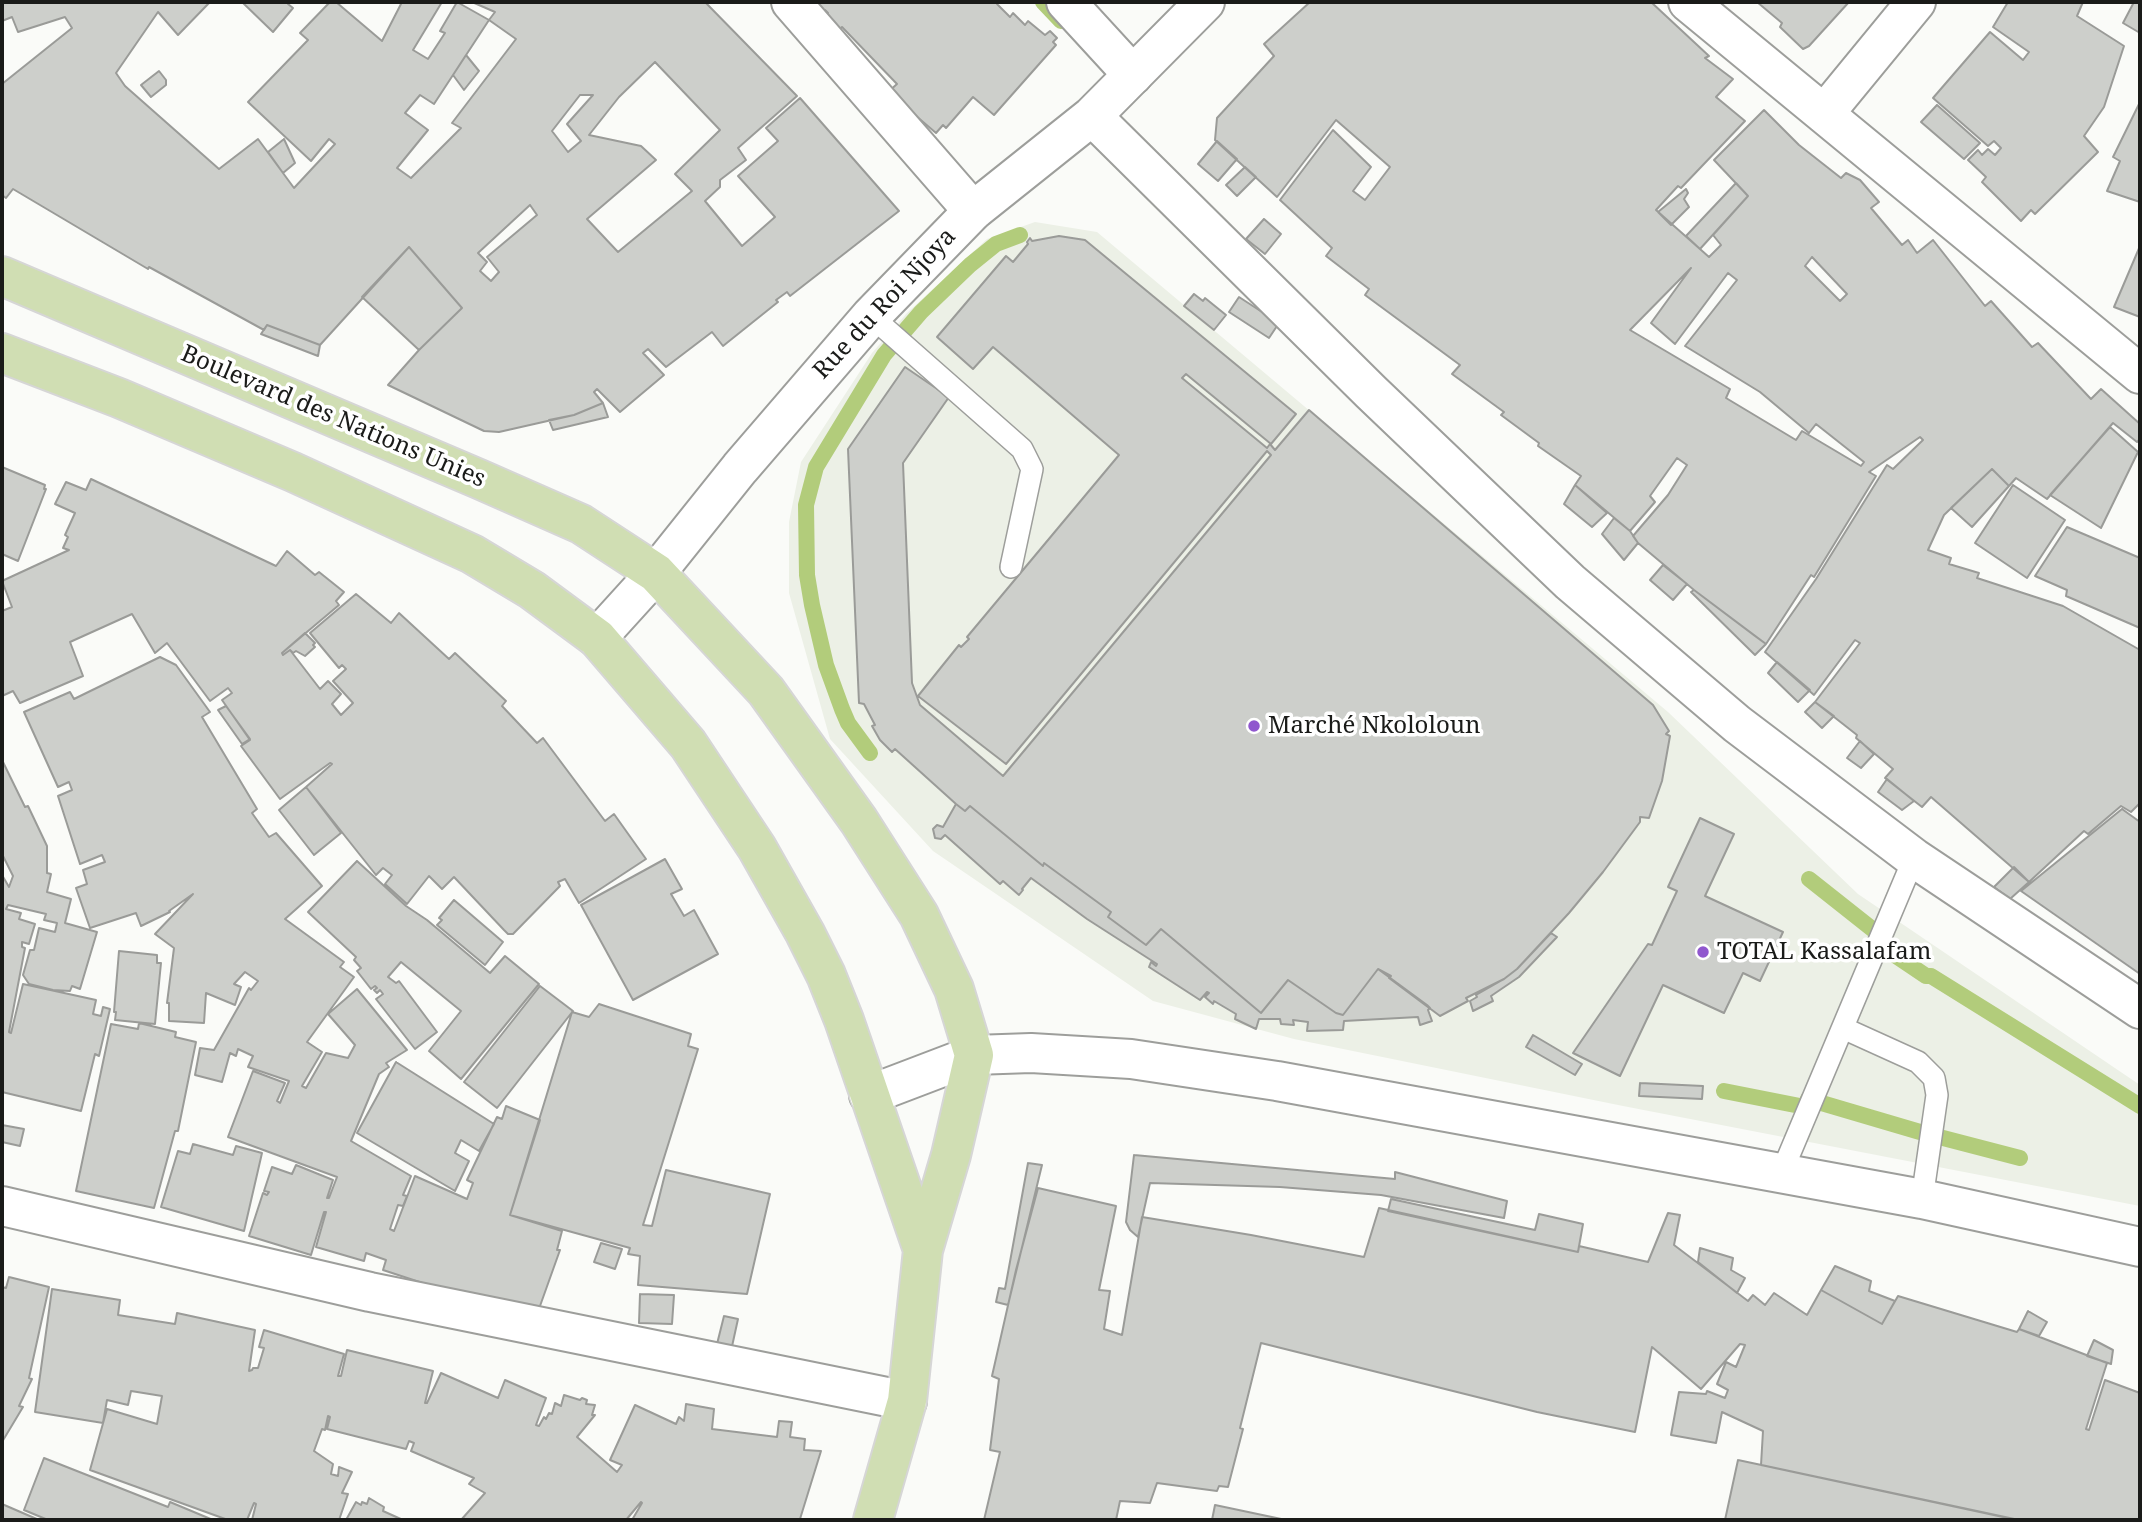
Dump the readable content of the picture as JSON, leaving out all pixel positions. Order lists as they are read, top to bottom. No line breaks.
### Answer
{"streets":{"main road":["Boulevard des Nations Unies"],"street":["Rue du Roi Njoya"]},"crossings":[["Rue du Roi Njoya","Boulevard des Nations Unies"]],"places":["Marché Nkololoun","TOTAL Kassalafam"]}
